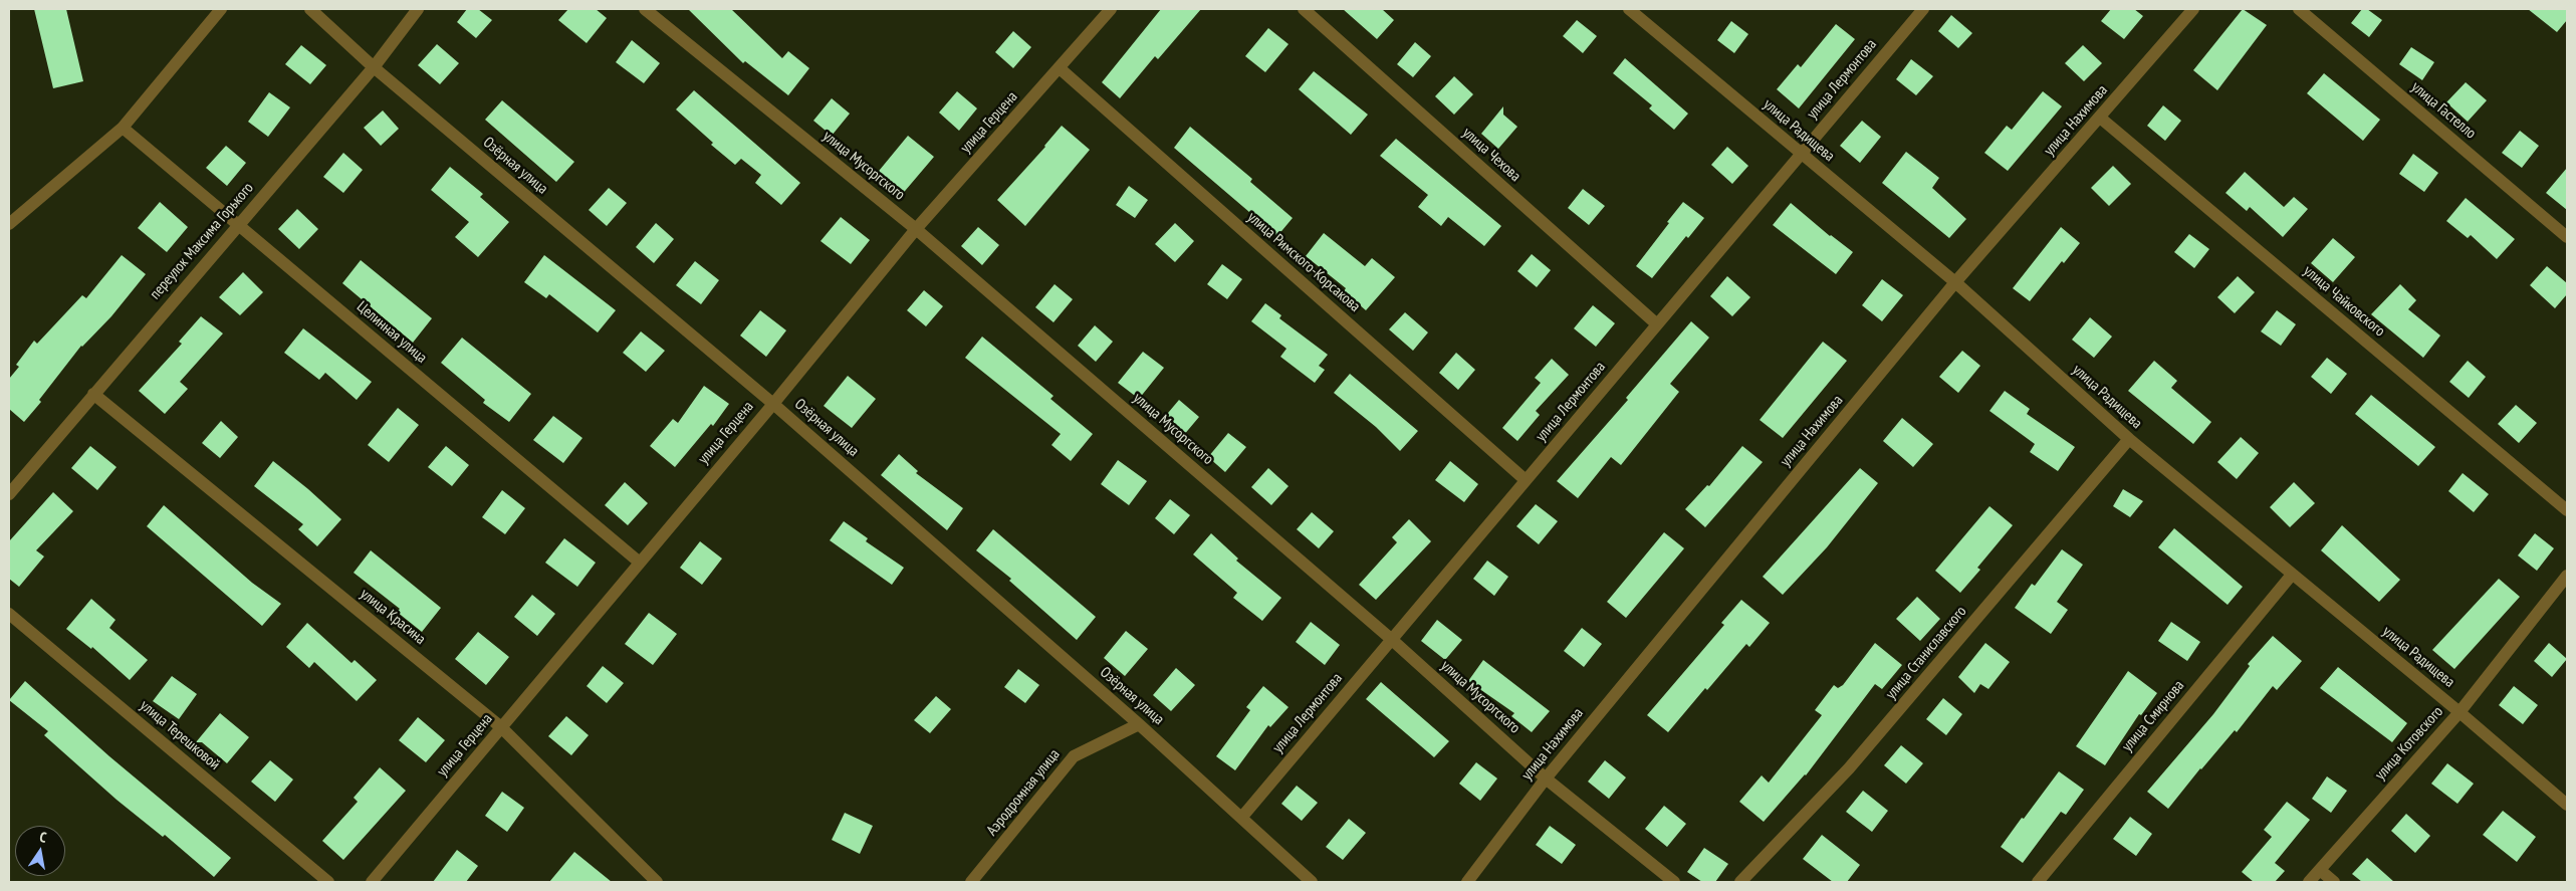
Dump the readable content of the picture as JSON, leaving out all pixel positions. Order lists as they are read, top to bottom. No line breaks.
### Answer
{"streets":{"street":["улица Лермонтова","улица Гастелло","улица Нахимова","улица Герцена","улица Радищева","улица Чехова","Озёрная улица","улица Мусоргского","переулок Максима Горького","улица Римского-Корсакова","улица Чайковского","Целинная улица","улица Красина","улица Станиславского","улица Смирнова","улица Терешковой","улица Котовского","Аэродромная улица"]},"crossings":[["улица Лермонтова","улица Радищева"],["улица Лермонтова","улица Чехова"],["улица Лермонтова","Озёрная улица"],["улица Лермонтова","улица Мусоргского"],["улица Лермонтова","улица Римского-Корсакова"],["улица Нахимова","улица Радищева"],["улица Нахимова","улица Мусоргского"],["улица Нахимова","улица Чайковского"],["улица Герцена","Озёрная улица"],["улица Герцена","улица Мусоргского"],["улица Герцена","улица Римского-Корсакова"],["улица Герцена","Целинная улица"],["улица Герцена","улица Красина"],["улица Радищева","улица Станиславского"],["улица Радищева","улица Смирнова"],["улица Радищева","улица Котовского"],["Озёрная улица","переулок Максима Горького"],["Озёрная улица","Аэродромная улица"],["переулок Максима Горького","Целинная улица"],["переулок Максима Горького","улица Красина"]],"north":"top"}
